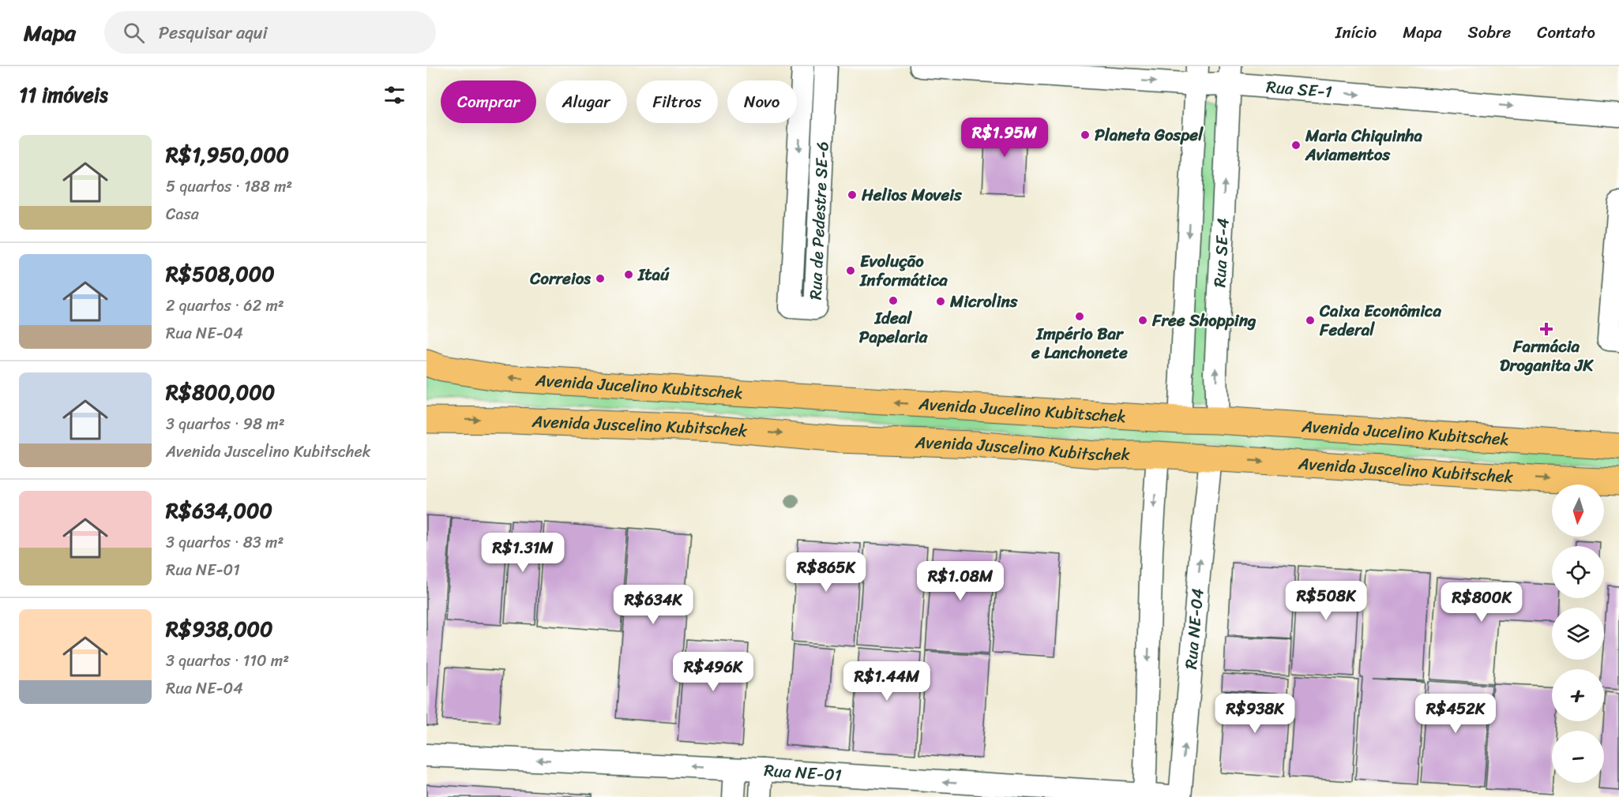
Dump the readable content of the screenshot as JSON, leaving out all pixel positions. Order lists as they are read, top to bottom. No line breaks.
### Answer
{"streets":{"main road":["Avenida Jucelino Kubitschek","Avenida Juscelino Kubitschek"],"street":["Rua SE-1","Rua de Pedestre SE-6","Rua SE-4","Rua NE-04","Rua NE-01"]},"crossings":[["Rua SE-1","Rua SE-4"],["Rua SE-4","Avenida Jucelino Kubitschek"],["Avenida Juscelino Kubitschek","Rua NE-04"],["Rua NE-04","Rua NE-01"]],"one_way":["Rua SE-1","Avenida Jucelino Kubitschek","Avenida Juscelino Kubitschek","Rua NE-01"],"places":{"other":["Planeta Gospel","Maria Chiquinha Aviamentos","Helios Moveis","Evolução Informática","Itaú","Correios","Ideal Papelaria","Microlins","Império Bar e Lanchonete","Free Shopping","Caixa Econômica Federal"],"health":["Farmácia Droganita JK"]},"north":"bottom","page":{"header":"Mapa","search":"Pesquisar aqui","nav":["Início","Mapa","Sobre","Contato"],"heading":"11 imóveis","chip":["Comprar","Alugar","Filtros","Novo"],"price":["R$1.95M","R$1.31M","R$865K","R$1.08M","R$508K","R$800K","R$634K","R$496K","R$1.44M","R$938K","R$452K"],"list":[{"name":"R$1,950,000","note":"5 quartos · 188 m² · Casa"},{"name":"R$508,000","note":"2 quartos · 62 m² · Rua NE-04"},{"name":"R$800,000","note":"3 quartos · 98 m² · Avenida Juscelino Kubitschek"},{"name":"R$634,000","note":"3 quartos · 83 m² · Rua NE-01"},{"name":"R$938,000","note":"3 quartos · 110 m² · Rua NE-04"}],"map_buttons":["+","−"]}}
